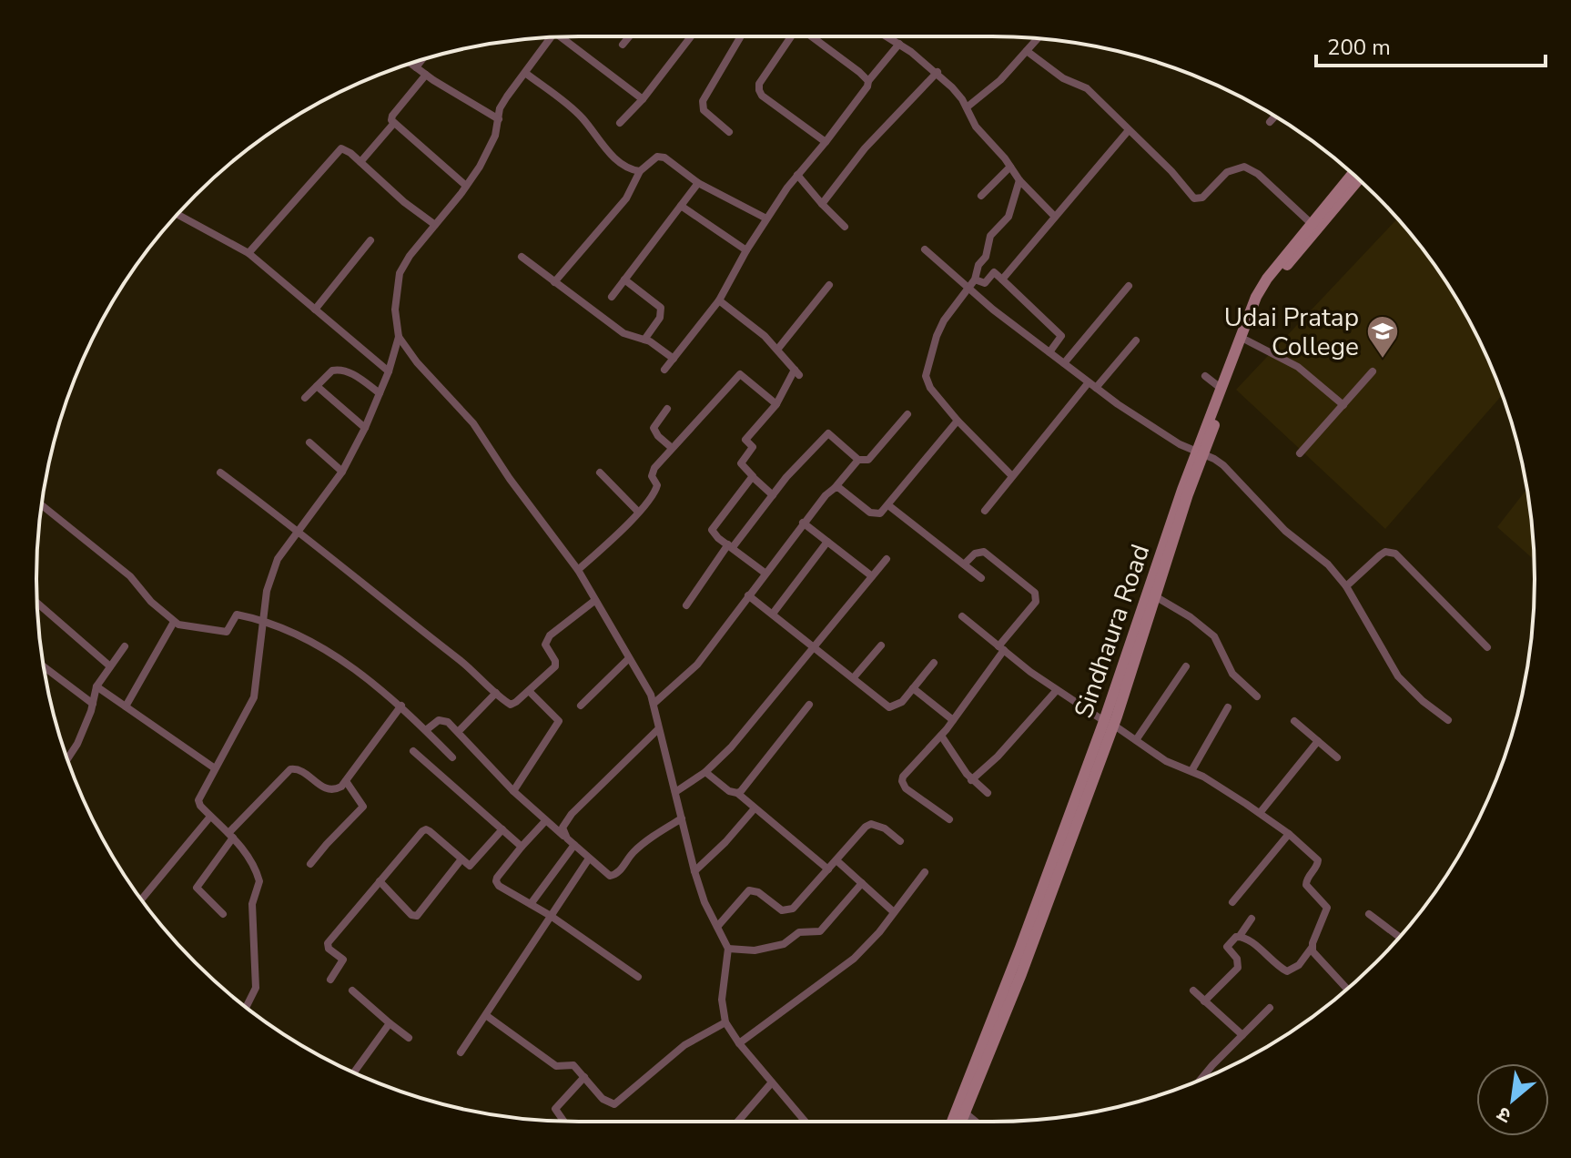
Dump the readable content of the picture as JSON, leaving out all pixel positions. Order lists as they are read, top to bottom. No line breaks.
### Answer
{"streets":{"street":["Sindhaura Road"]},"places":{"school or university":["Udai Pratap College"]},"scale_bar":"200 m","north":"bottom left"}
